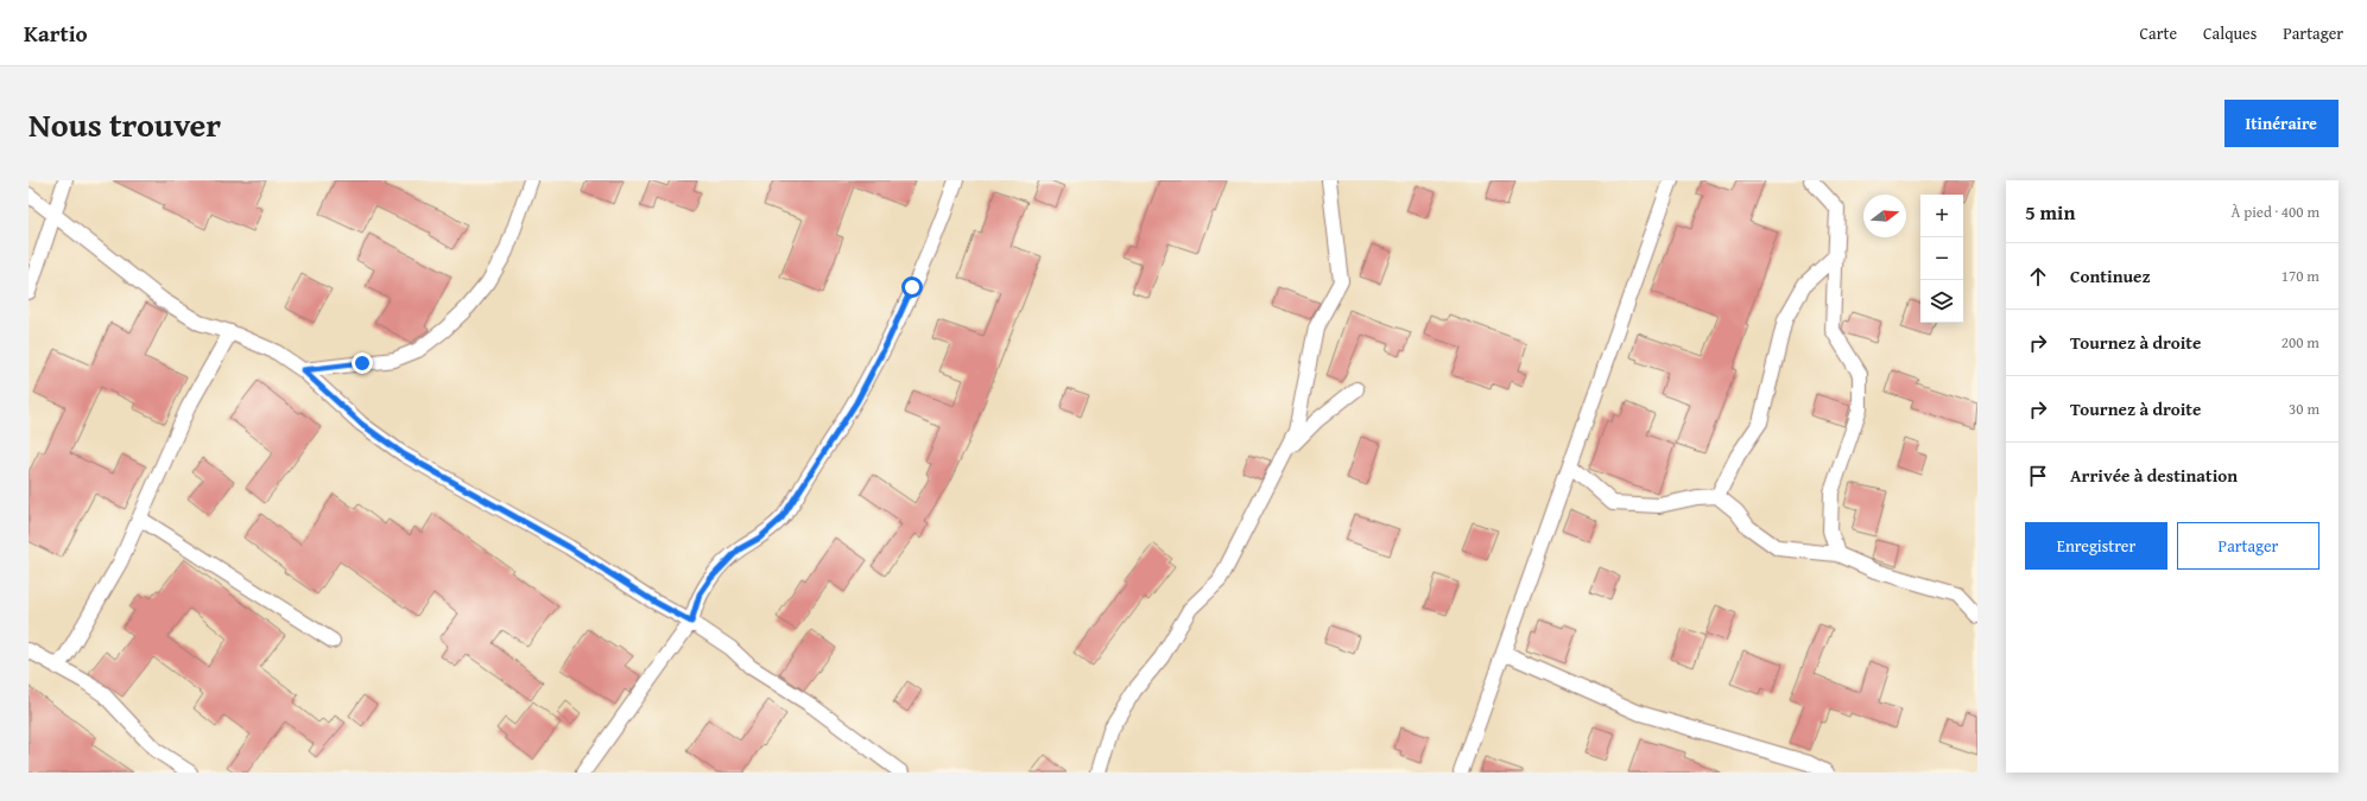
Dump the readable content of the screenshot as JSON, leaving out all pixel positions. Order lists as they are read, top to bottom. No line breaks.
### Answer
{"north":"right","page":{"header":"Kartio","nav":["Carte","Calques","Partager"],"title":"Nous trouver","buttons":["Itinéraire",["Enregistrer","Partager"]],"heading":["5 min","À pied · 400 m"],"map_buttons":["+","−"],"list":[["Continuez","170 m"],["Tournez à droite","200 m"],["Tournez à droite","30 m"],"Arrivée à destination"]}}
